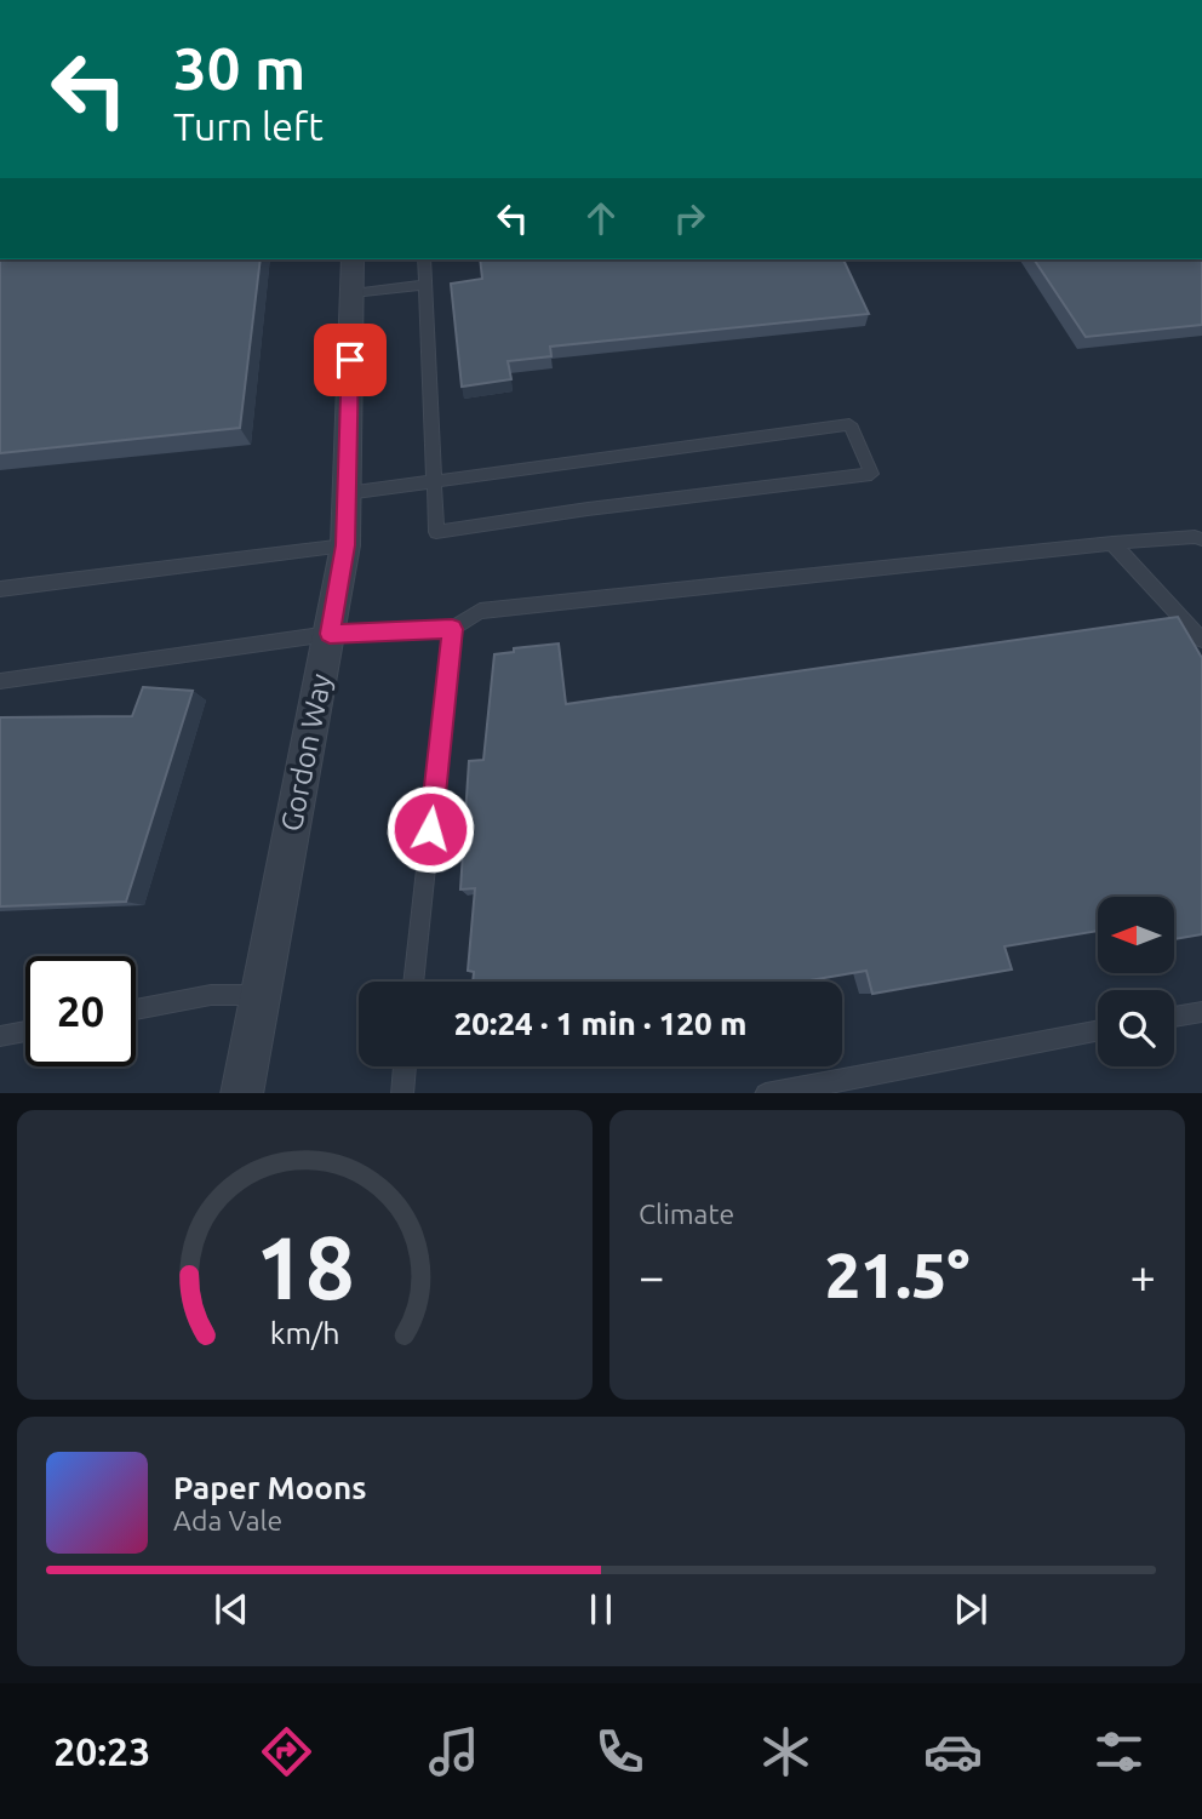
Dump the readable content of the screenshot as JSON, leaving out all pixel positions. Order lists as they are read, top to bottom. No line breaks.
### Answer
{"streets":{"street":["Gordon Way"]},"north":"left","page":{"turn":["30 m","Turn left"],"limit":"20","trip":"20:24 · 1 min · 120 m","tile":"Climate","heat":["−","21.5°","+"],"song":["Paper Moons","Ada Vale"],"tabs":"20:23","gauge":["18","km/h"]}}
